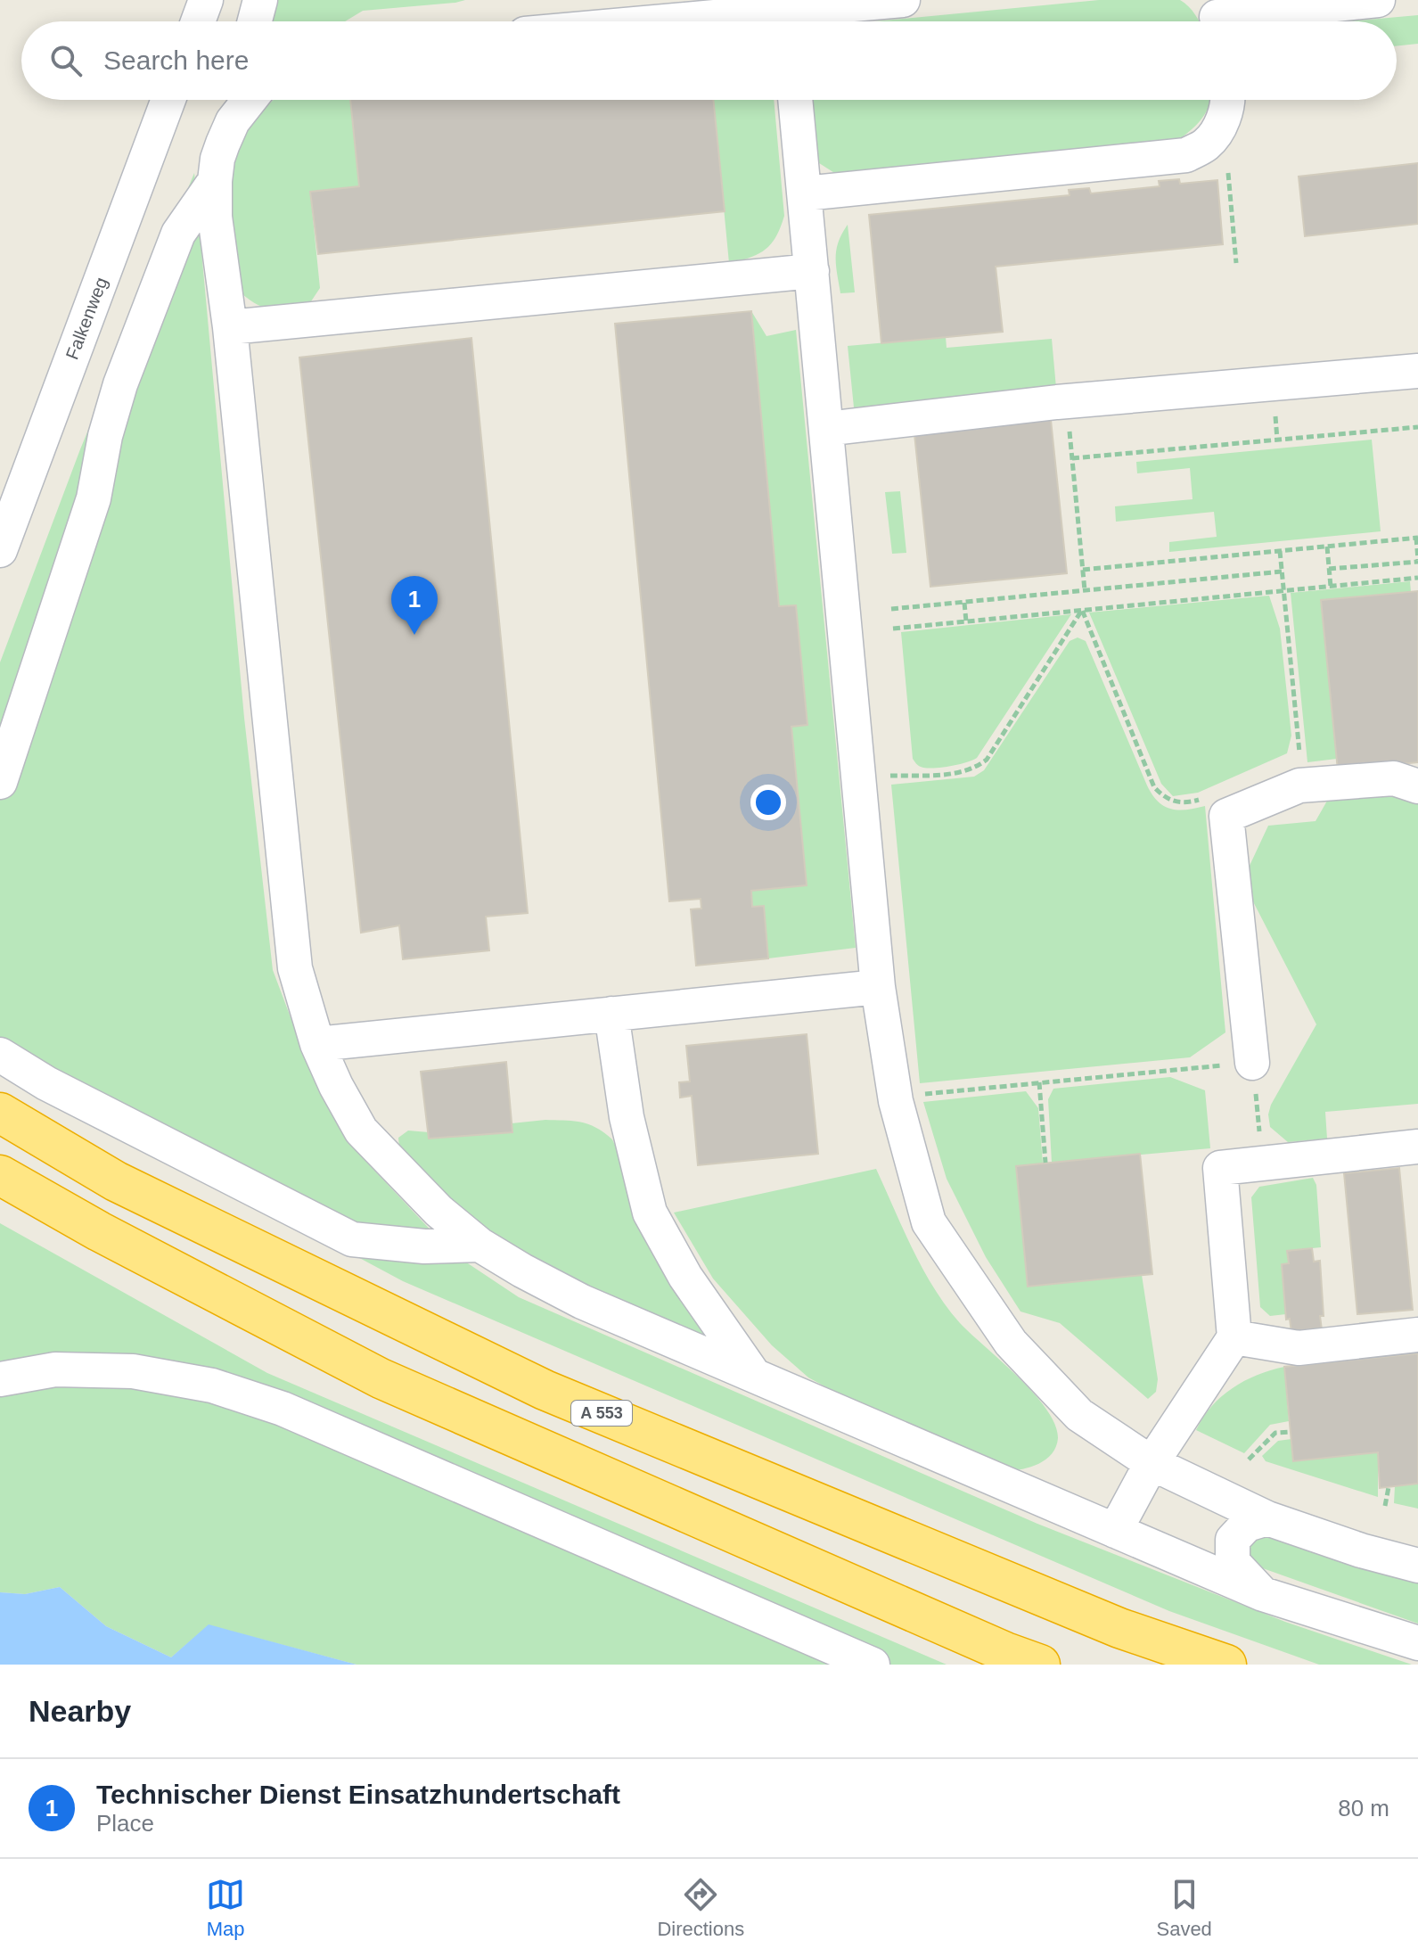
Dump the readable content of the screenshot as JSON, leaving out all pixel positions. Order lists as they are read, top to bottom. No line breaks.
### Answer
{"streets":{"highway":["A 553"],"street":["Falkenweg"]},"page":{"search":"Search here","pins":"1","heading":"Nearby","list":[{"mark":"1","name":"Technischer Dienst Einsatzhundertschaft","note":"Place","value":"80 m"}],"nav":["Map","Directions","Saved"]}}
